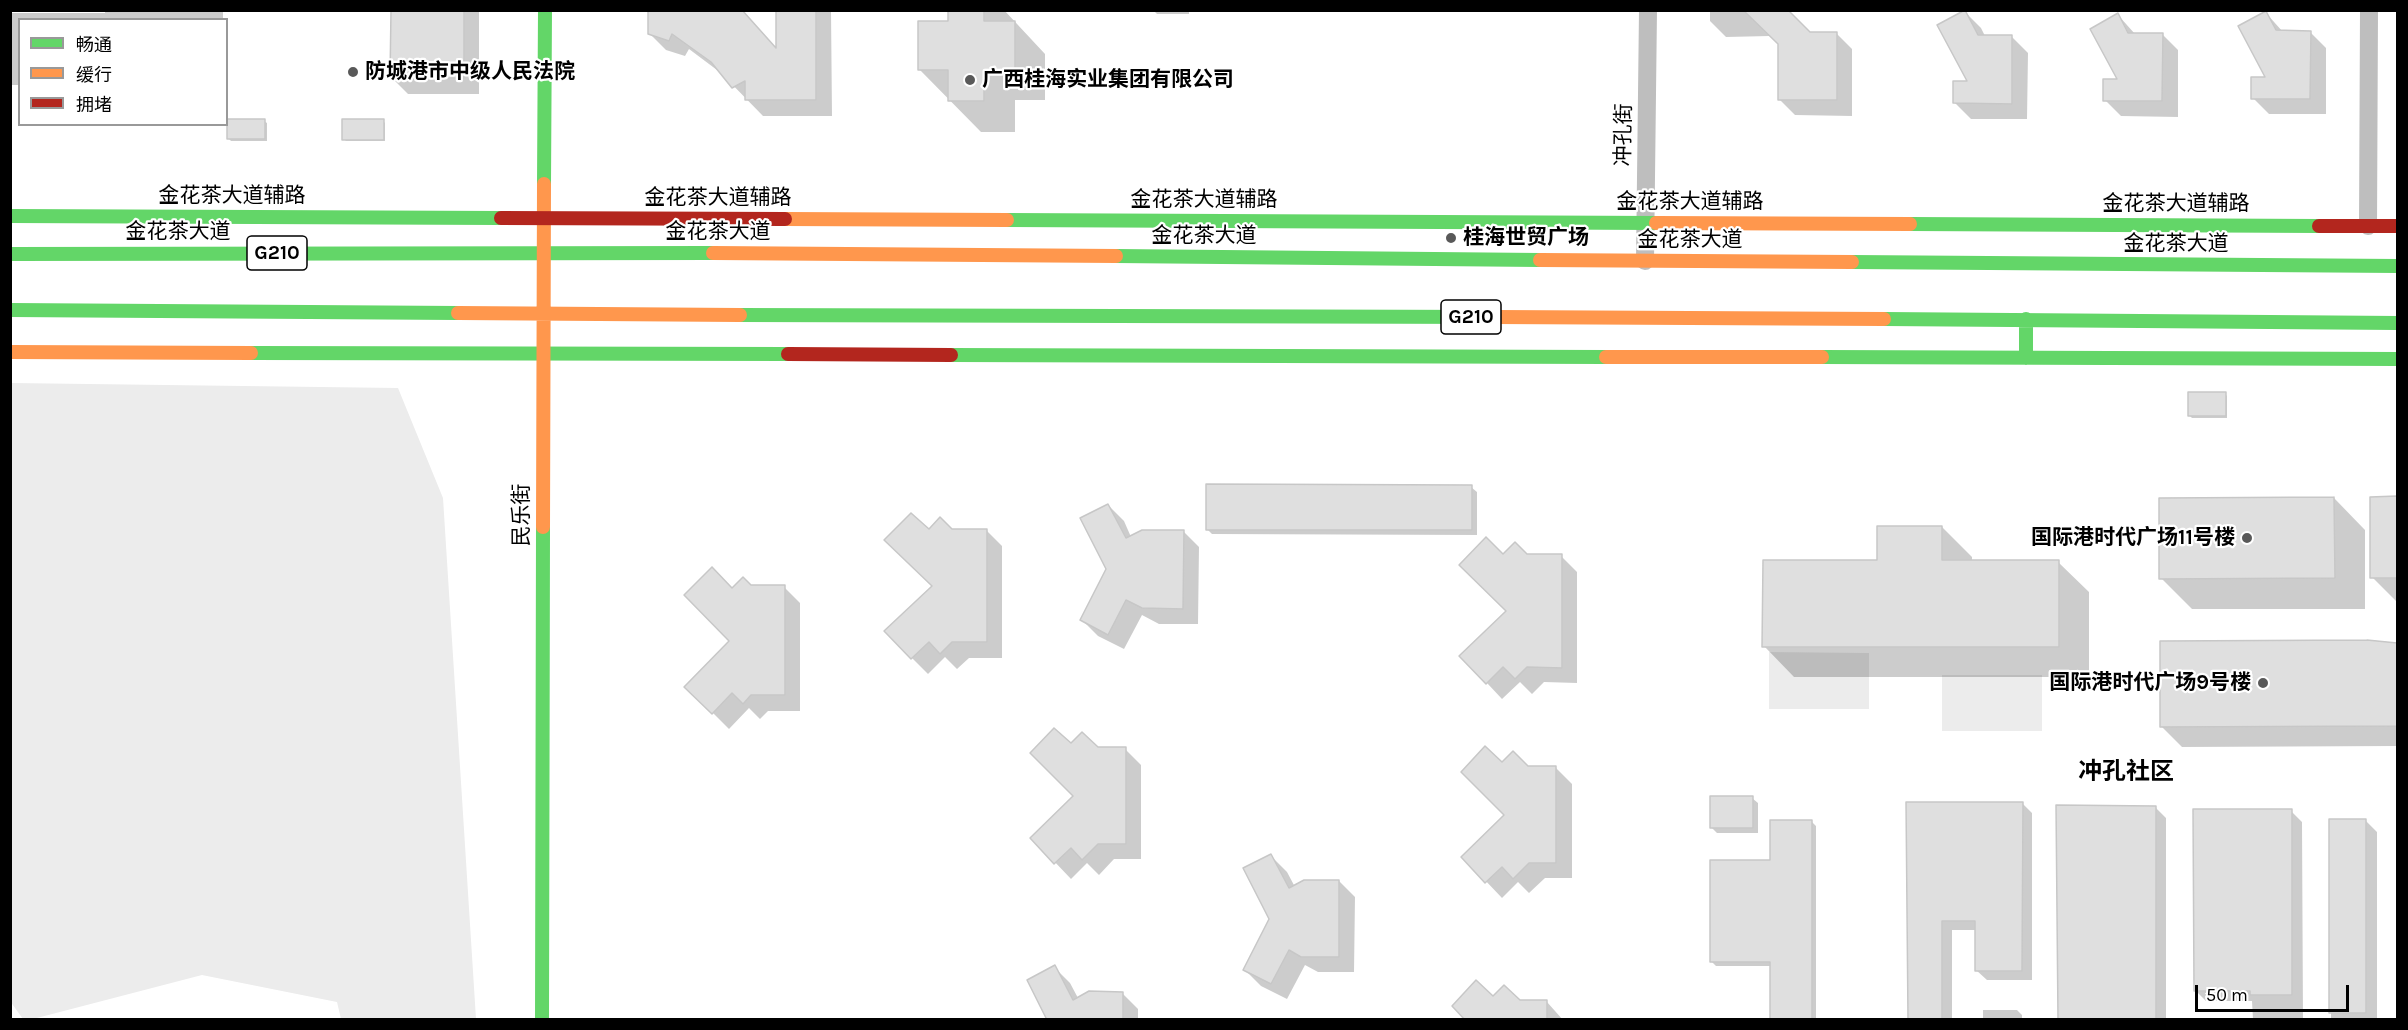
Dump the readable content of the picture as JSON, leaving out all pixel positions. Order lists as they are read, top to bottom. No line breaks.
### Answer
{"streets":{"main road":["金花茶大道辅路","金花茶大道","G210","民乐街"],"street":["冲孔街"]},"crossings":[["冲孔街","金花茶大道辅路"],["冲孔街","金花茶大道"],["金花茶大道辅路","民乐街"],["金花茶大道","民乐街"],["G210","民乐街"]],"districts":["冲孔社区"],"places":["防城港市中级人民法院","广西桂海实业集团有限公司","桂海世贸广场","国际港时代广场11号楼","国际港时代广场9号楼"],"legend":["畅通","缓行","拥堵"],"scale_bar":"50 m"}
